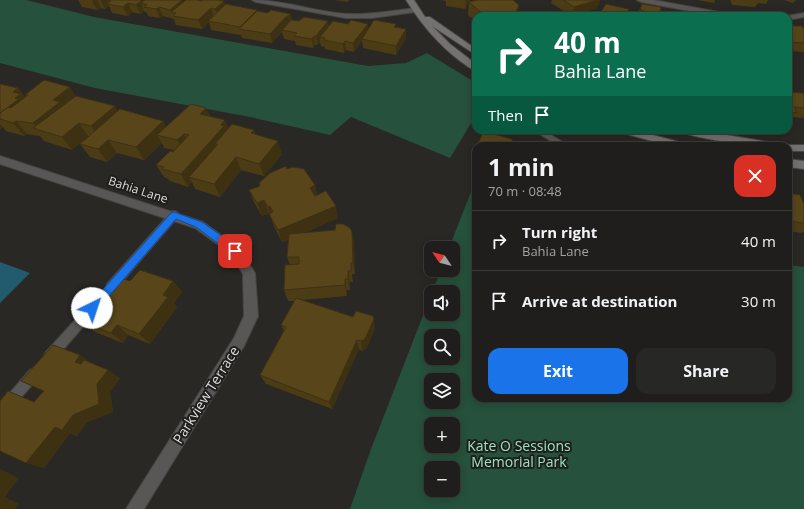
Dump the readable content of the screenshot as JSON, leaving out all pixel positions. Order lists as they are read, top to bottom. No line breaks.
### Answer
{"streets":{"street":["Bahia Lane","Parkview Terrace"]},"crossings":[["Bahia Lane","Parkview Terrace"]],"parks":["Kate O Sessions Memorial Park"],"north":"top left","page":{"turn":["40 m","Bahia Lane"],"then":"Then","heading":["1 min","70 m · 08:48"],"list":[{"name":"Turn right","note":"Bahia Lane","value":"40 m"},{"name":"Arrive at destination","value":"30 m"}],"map_buttons":["+","−"],"buttons":["Exit","Share"]}}
